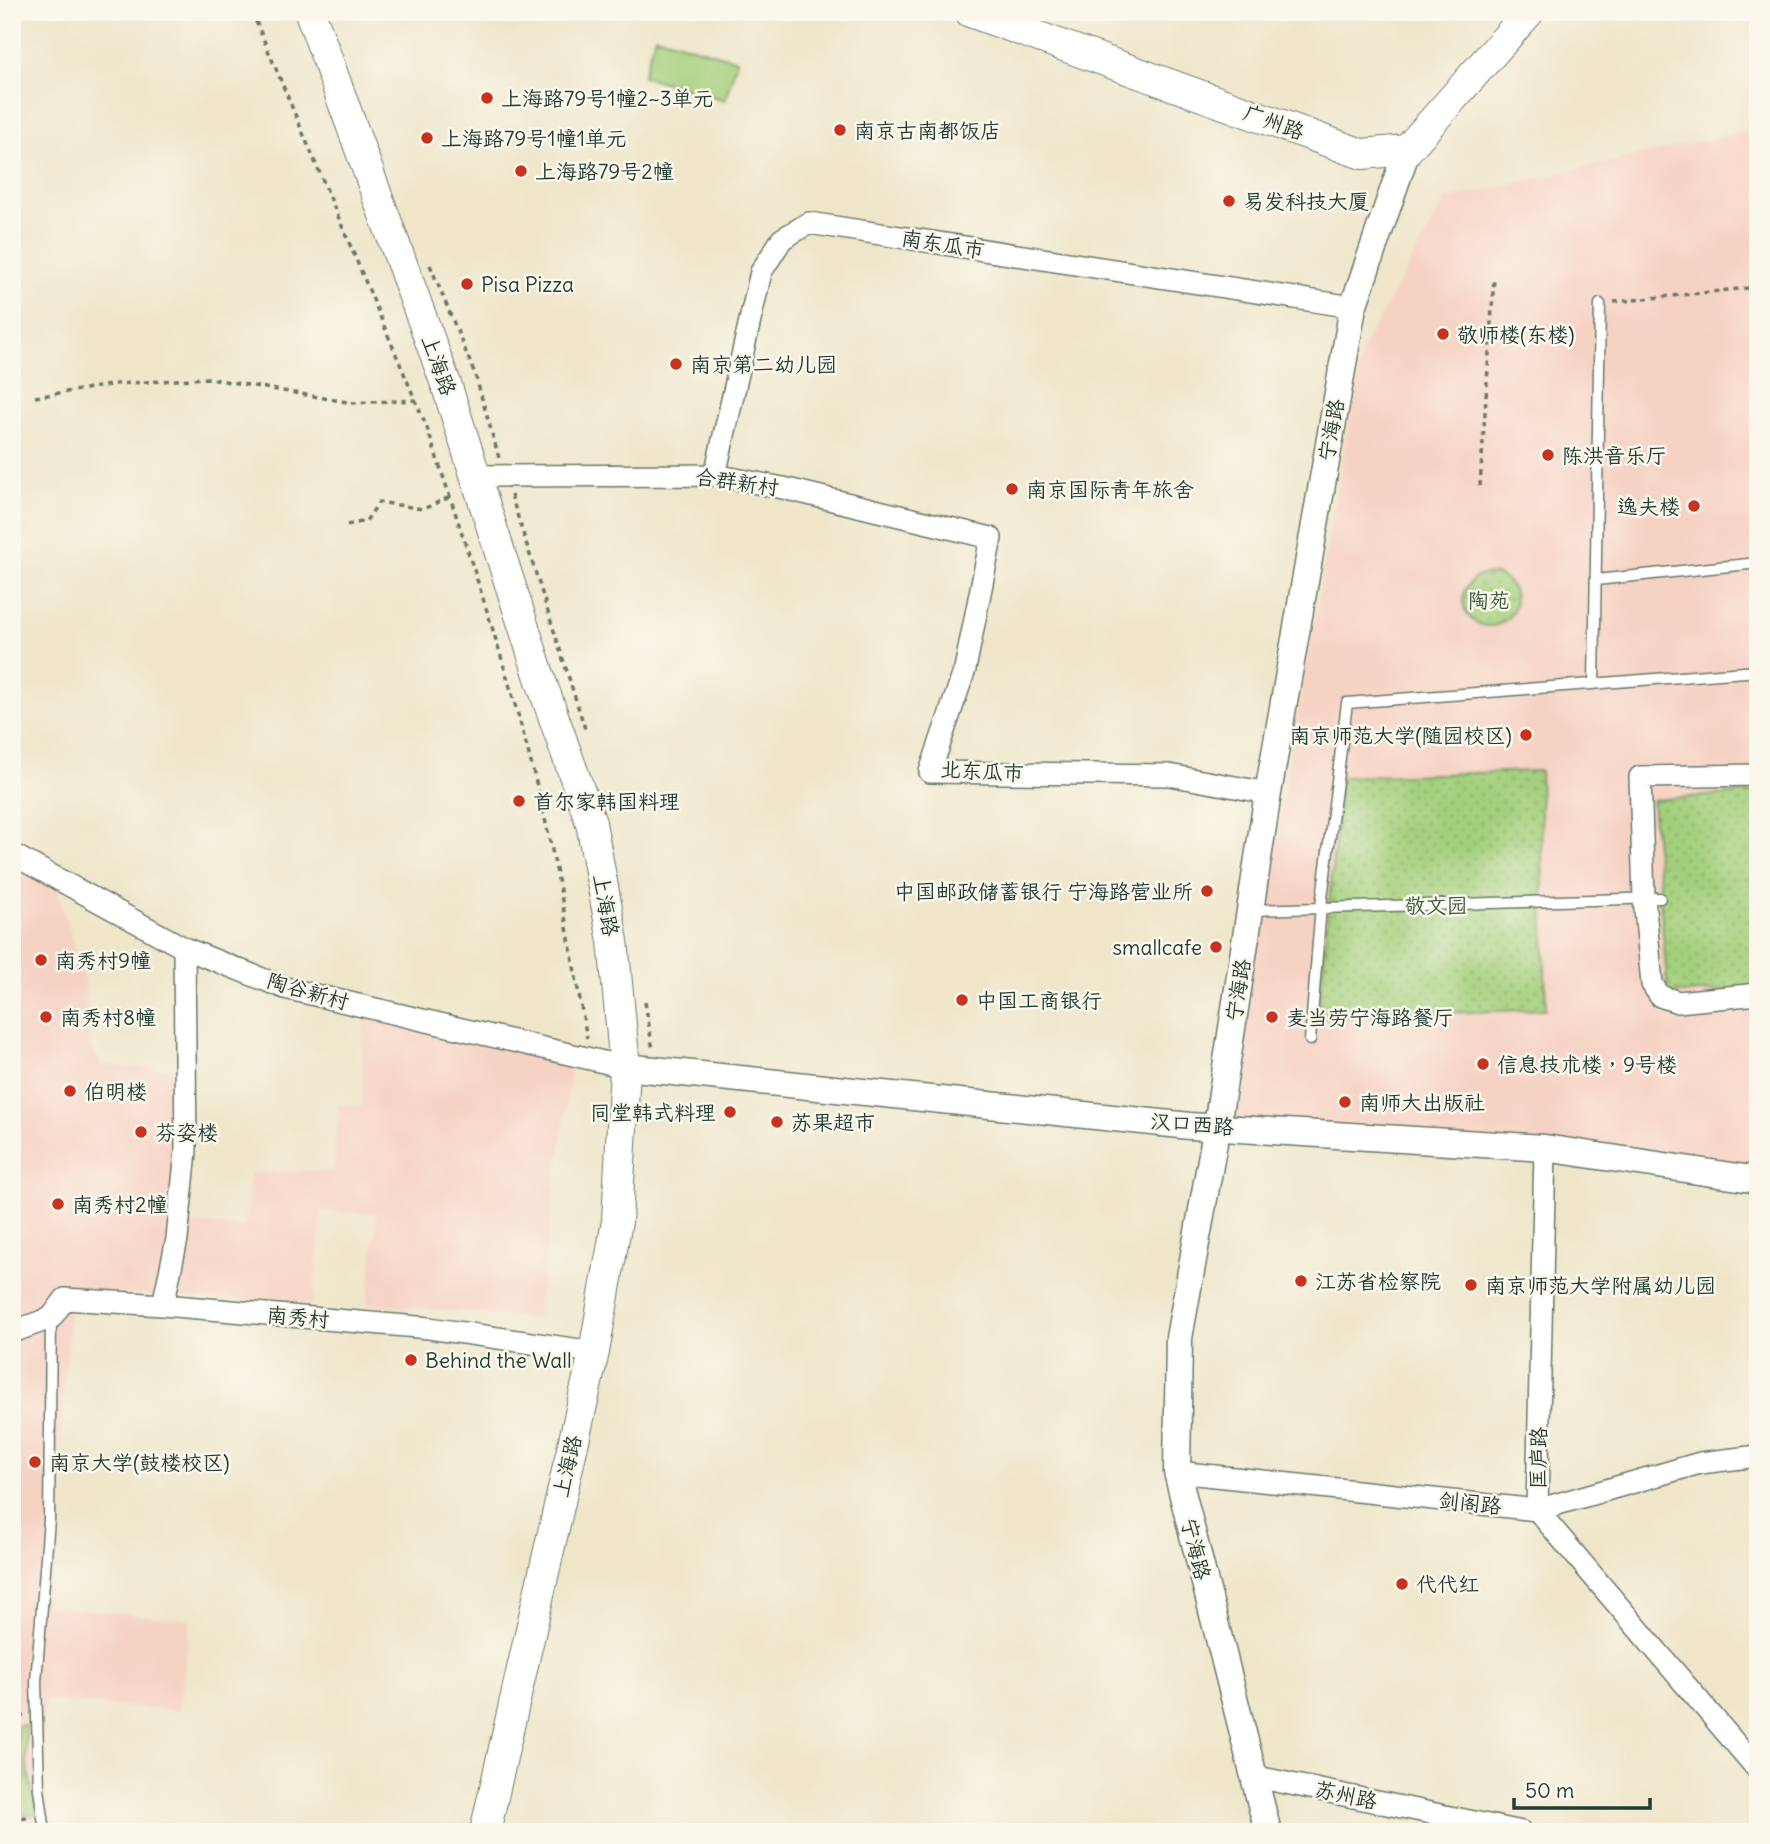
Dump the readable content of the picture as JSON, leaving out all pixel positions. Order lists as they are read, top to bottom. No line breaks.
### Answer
{"streets":{"main road":["广州路","上海路"],"street":["南东瓜市","宁海路","合群新村","北东瓜市","陶谷新村","汉口西路","南秀村","匡庐路","剑阁路","苏州路"]},"crossings":[["广州路","宁海路"],["南东瓜市","宁海路"],["南东瓜市","合群新村"],["上海路","合群新村"],["上海路","陶谷新村"],["上海路","汉口西路"],["上海路","南秀村"],["宁海路","北东瓜市"],["宁海路","汉口西路"],["宁海路","剑阁路"],["宁海路","苏州路"],["合群新村","北东瓜市"],["陶谷新村","汉口西路"],["汉口西路","匡庐路"],["匡庐路","剑阁路"]],"parks":["陶苑","敬文园"],"places":["上海路79号1幢2~3单元","南京古南都饭店","上海路79号1幢1单元","上海路79号2幢","易发科技大厦","Pisa Pizza","敬师楼(东楼)","南京第二幼儿园","陈洪音乐厅","南京国际青年旅舍","逸夫楼","南京师范大学(随园校区)","首尔家韩国料理","中国邮政储蓄银行 宁海路营业所","smallcafe","南秀村9幢","中国工商银行","南秀村8幢","麦当劳宁海路餐厅","信息技术楼，9号楼","伯明楼","南师大出版社","同堂韩式料理","苏果超市","芬姿楼","南秀村2幢","江苏省检察院","南京师范大学附属幼儿园","Behind the Wall","南京大学(鼓楼校区)","代代红"],"scale_bar":"50 m"}
